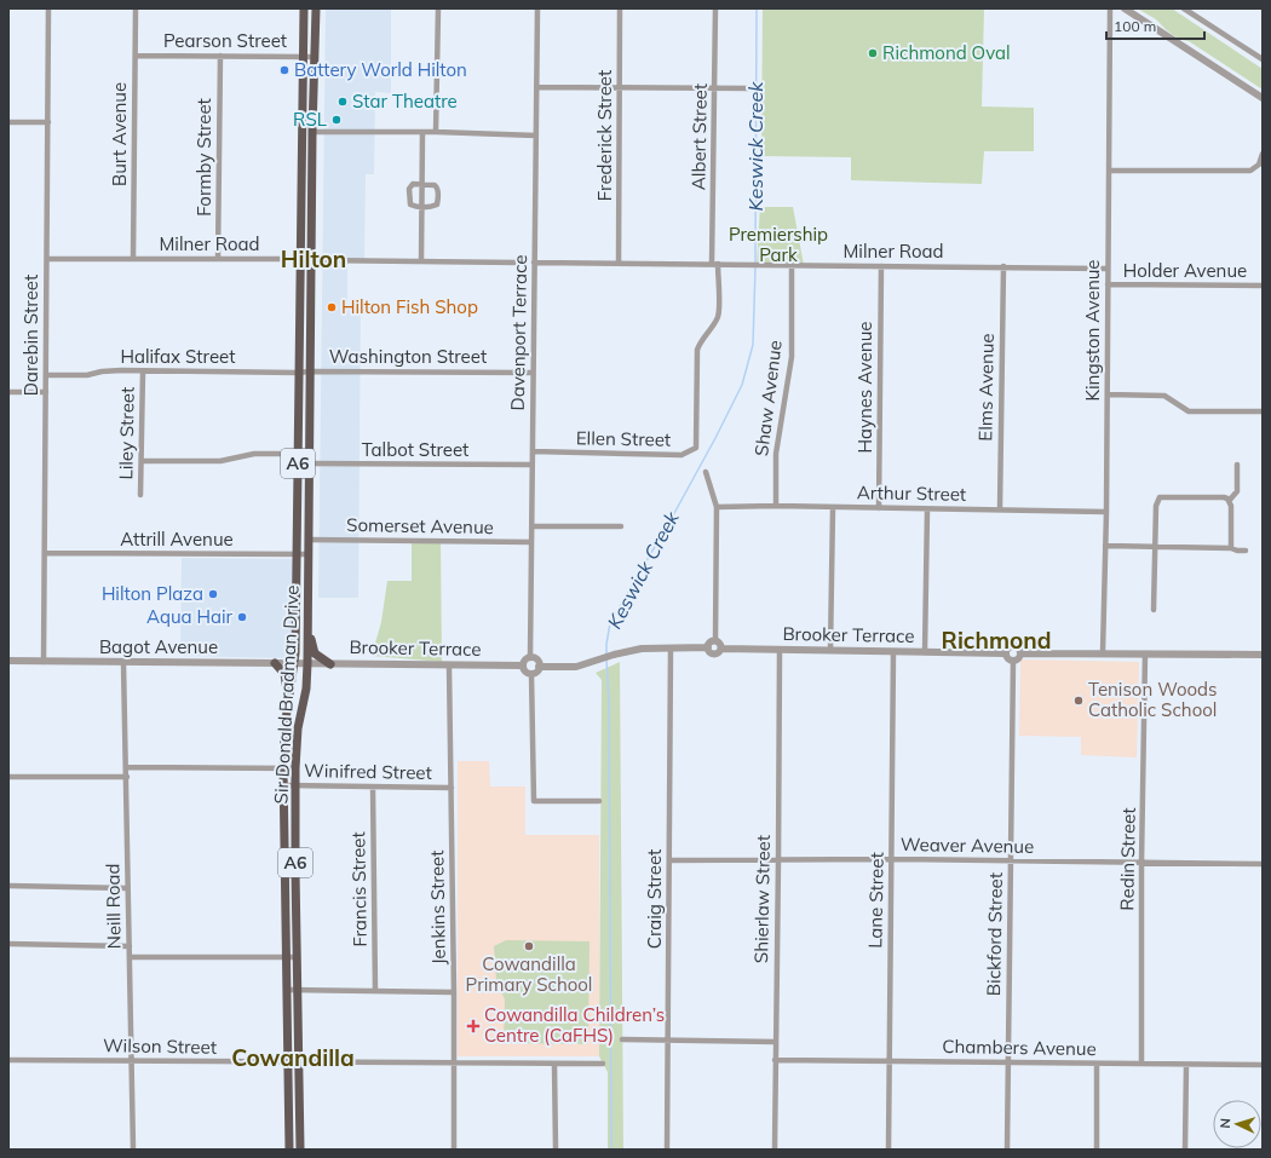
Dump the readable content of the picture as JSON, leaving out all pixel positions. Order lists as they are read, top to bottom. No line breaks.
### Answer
{"streets":{"main road":["A6","Sir Donald Bradman Drive"],"street":["Pearson Street","Burt Avenue","Frederick Street","Albert Street","Formby Street","Milner Road","Holder Avenue","Kingston Avenue","Davenport Terrace","Darebin Street","Halifax Street","Washington Street","Haynes Avenue","Elms Avenue","Shaw Avenue","Liley Street","Ellen Street","Talbot Street","Arthur Street","Somerset Avenue","Attrill Avenue","Brooker Terrace","Bagot Avenue","Winifred Street","Weaver Avenue","Redin Street","Francis Street","Craig Street","Shierlaw Street","Lane Street","Neill Road","Jenkins Street","Bickford Street","Wilson Street","Chambers Avenue"]},"crossings":[["Pearson Street","Burt Avenue"],["Pearson Street","Formby Street"],["Pearson Street","Sir Donald Bradman Drive"],["Burt Avenue","Milner Road"],["Frederick Street","Milner Road"],["Albert Street","Milner Road"],["Albert Street","Ellen Street"],["Formby Street","Milner Road"],["Milner Road","Kingston Avenue"],["Milner Road","Davenport Terrace"],["Milner Road","Darebin Street"],["Milner Road","Haynes Avenue"],["Milner Road","Elms Avenue"],["Milner Road","Shaw Avenue"],["Milner Road","Ellen Street"],["Milner Road","Sir Donald Bradman Drive"],["Holder Avenue","Kingston Avenue"],["Kingston Avenue","Arthur Street"],["Davenport Terrace","Washington Street"],["Davenport Terrace","Ellen Street"],["Davenport Terrace","Talbot Street"],["Davenport Terrace","Somerset Avenue"],["Davenport Terrace","Brooker Terrace"],["Darebin Street","Halifax Street"],["Darebin Street","Attrill Avenue"],["Darebin Street","Bagot Avenue"],["Halifax Street","Washington Street"],["Halifax Street","Liley Street"],["Halifax Street","Sir Donald Bradman Drive"],["Washington Street","Sir Donald Bradman Drive"],["Haynes Avenue","Arthur Street"],["Elms Avenue","Arthur Street"],["Shaw Avenue","Arthur Street"],["Talbot Street","Sir Donald Bradman Drive"],["Somerset Avenue","Sir Donald Bradman Drive"],["Attrill Avenue","Sir Donald Bradman Drive"],["Brooker Terrace","Bagot Avenue"],["Brooker Terrace","Sir Donald Bradman Drive"],["Brooker Terrace","Shierlaw Street"],["Brooker Terrace","Lane Street"],["Brooker Terrace","Jenkins Street"],["Brooker Terrace","Bickford Street"],["Bagot Avenue","Sir Donald Bradman Drive"],["Bagot Avenue","Neill Road"],["Sir Donald Bradman Drive","Winifred Street"],["Sir Donald Bradman Drive","Wilson Street"],["Winifred Street","Francis Street"],["Winifred Street","Jenkins Street"],["Weaver Avenue","Redin Street"],["Weaver Avenue","Craig Street"],["Weaver Avenue","Shierlaw Street"],["Weaver Avenue","Lane Street"],["Weaver Avenue","Bickford Street"],["Redin Street","Chambers Avenue"],["Shierlaw Street","Chambers Avenue"],["Lane Street","Chambers Avenue"],["Neill Road","Wilson Street"],["Jenkins Street","Wilson Street"],["Bickford Street","Chambers Avenue"]],"districts":["Hilton","Richmond","Cowandilla"],"water":["Keswick Creek"],"parks":["Premiership Park"],"places":{"other":["Richmond Oval","Battery World Hilton","Star Theatre","RSL","Hilton Fish Shop","Hilton Plaza","Aqua Hair","Tenison Woods Catholic School","Cowandilla Primary School"],"health":["Cowandilla Children’s Centre (CaFHS)"]},"scale_bar":"100 m","north":"left"}
